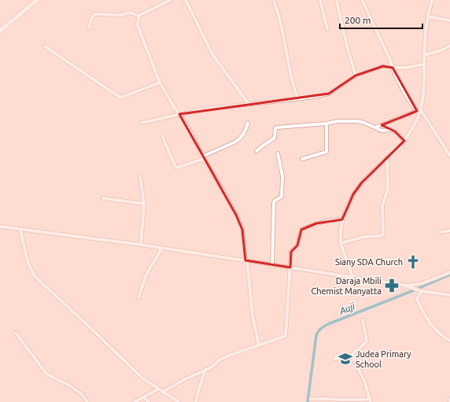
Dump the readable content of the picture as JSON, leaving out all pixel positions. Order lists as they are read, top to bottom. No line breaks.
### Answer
{"water":["Auji"],"places":{"church":["Siany SDA Church"],"pharmacy":["Daraja Mbili Chemist Manyatta"],"school or university":["Judea Primary School"]},"scale_bar":"200 m"}
